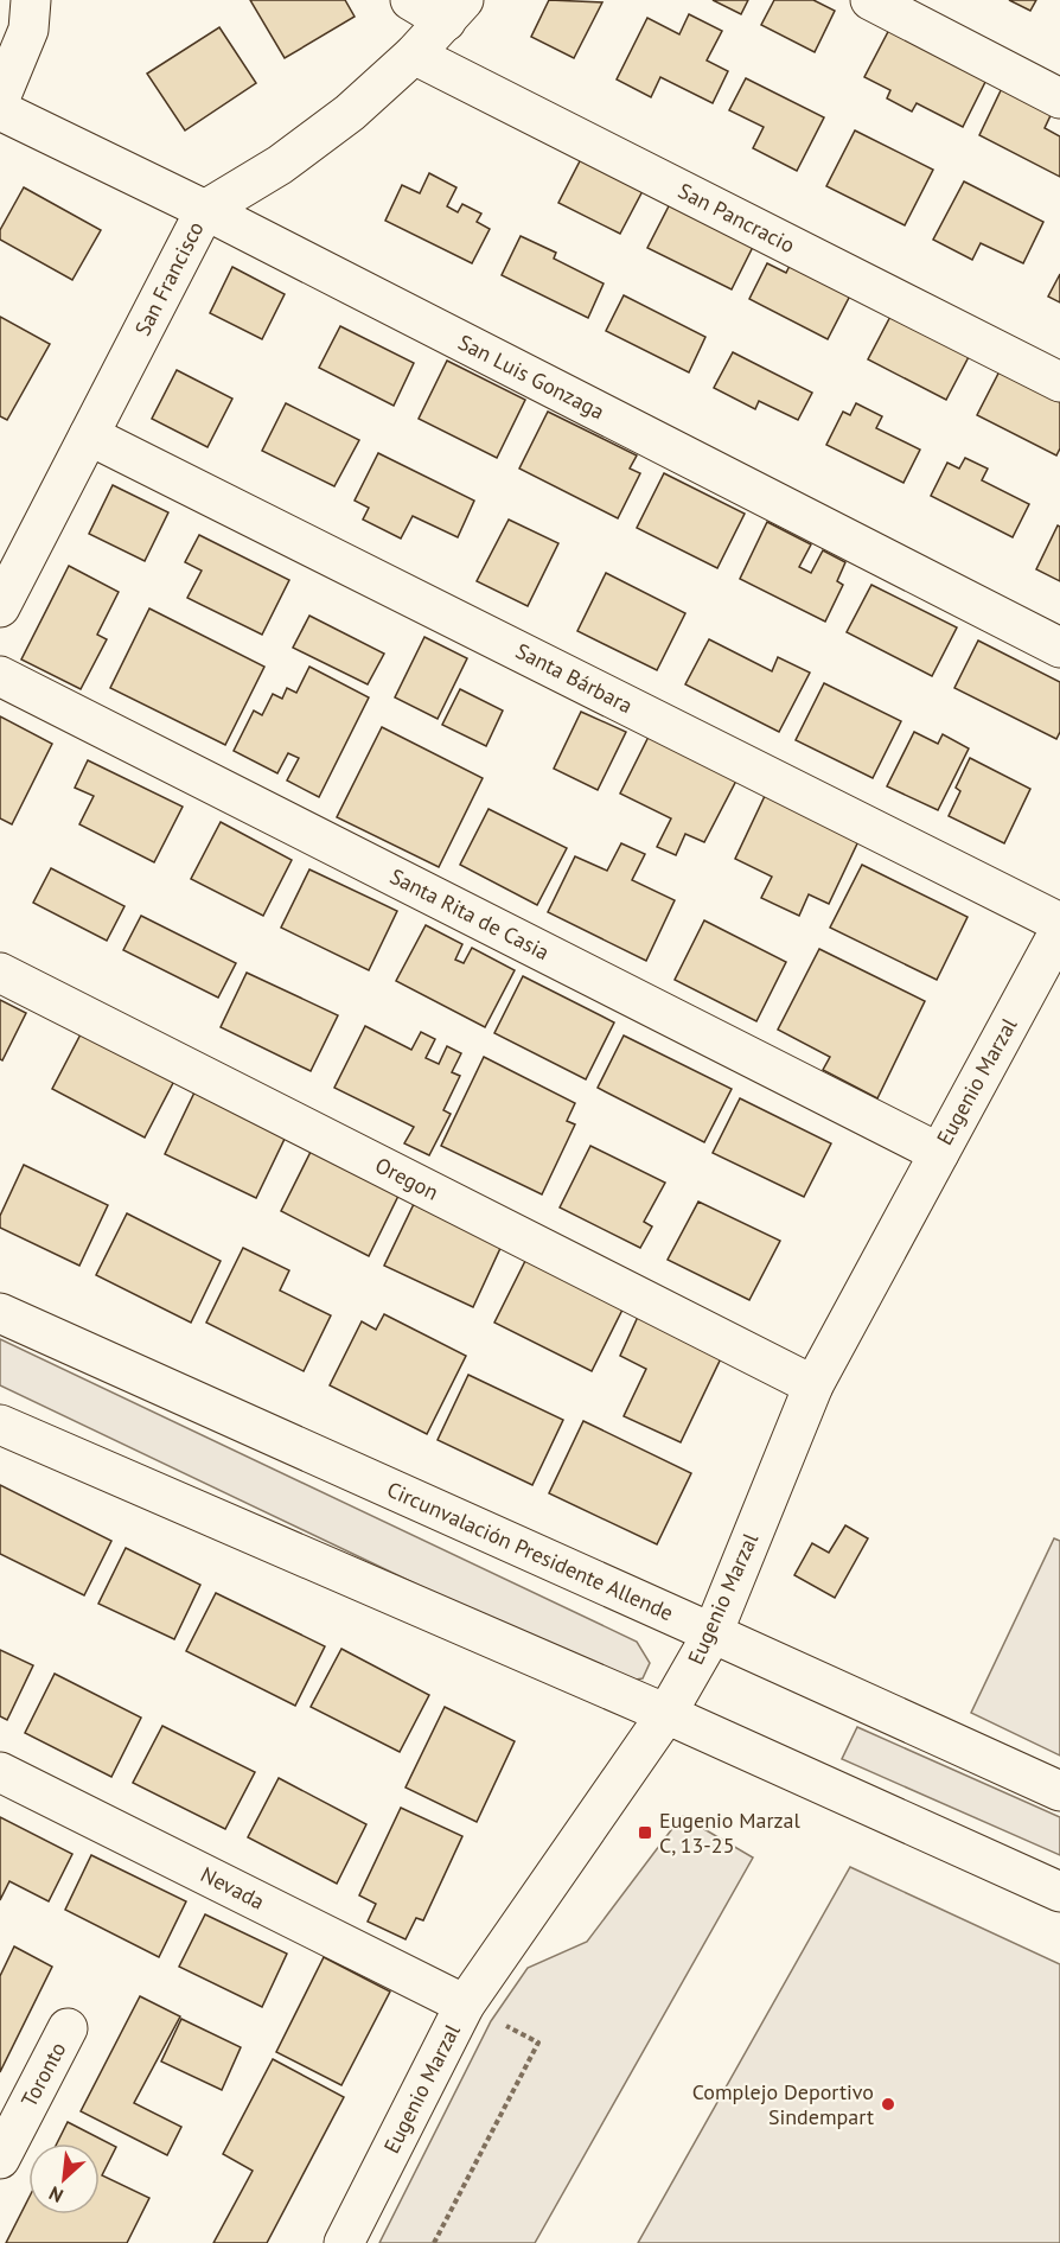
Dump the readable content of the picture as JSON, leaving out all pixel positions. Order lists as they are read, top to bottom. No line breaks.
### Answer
{"streets":{"street":["San Pancracio","San Francisco","San Luis Gonzaga","Santa Bárbara","Santa Rita de Casia","Eugenio Marzal","Oregon","Circunvalación Presidente Allende","Nevada","Toronto"]},"crossings":[["San Pancracio","San Francisco"],["San Francisco","San Luis Gonzaga"],["San Francisco","Santa Bárbara"],["Santa Rita de Casia","Eugenio Marzal"],["Eugenio Marzal","Oregon"],["Eugenio Marzal","Circunvalación Presidente Allende"],["Eugenio Marzal","Nevada"]],"places":{"transit":["Eugenio Marzal C, 13-25"],"other":["Complejo Deportivo Sindempart"]},"north":"bottom left"}
